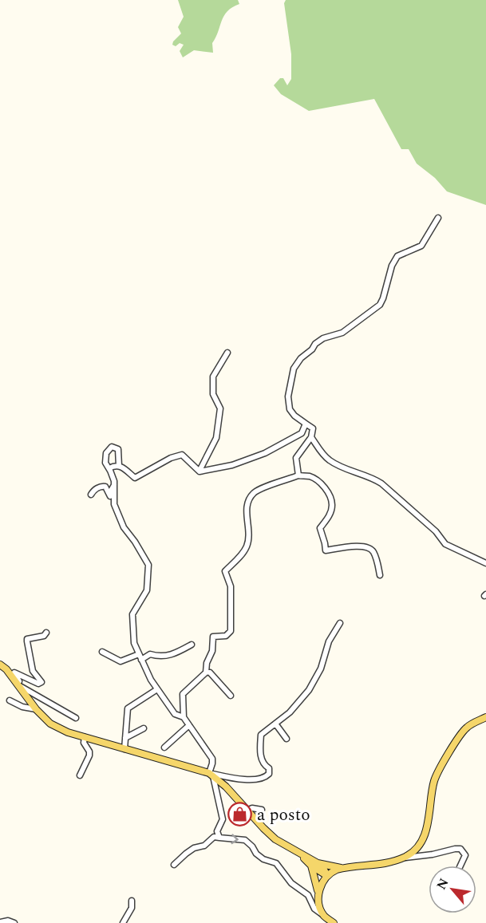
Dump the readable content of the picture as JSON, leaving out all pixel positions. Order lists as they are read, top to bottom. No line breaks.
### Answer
{"places":{"shop":["a posto"]},"north":"top left"}
